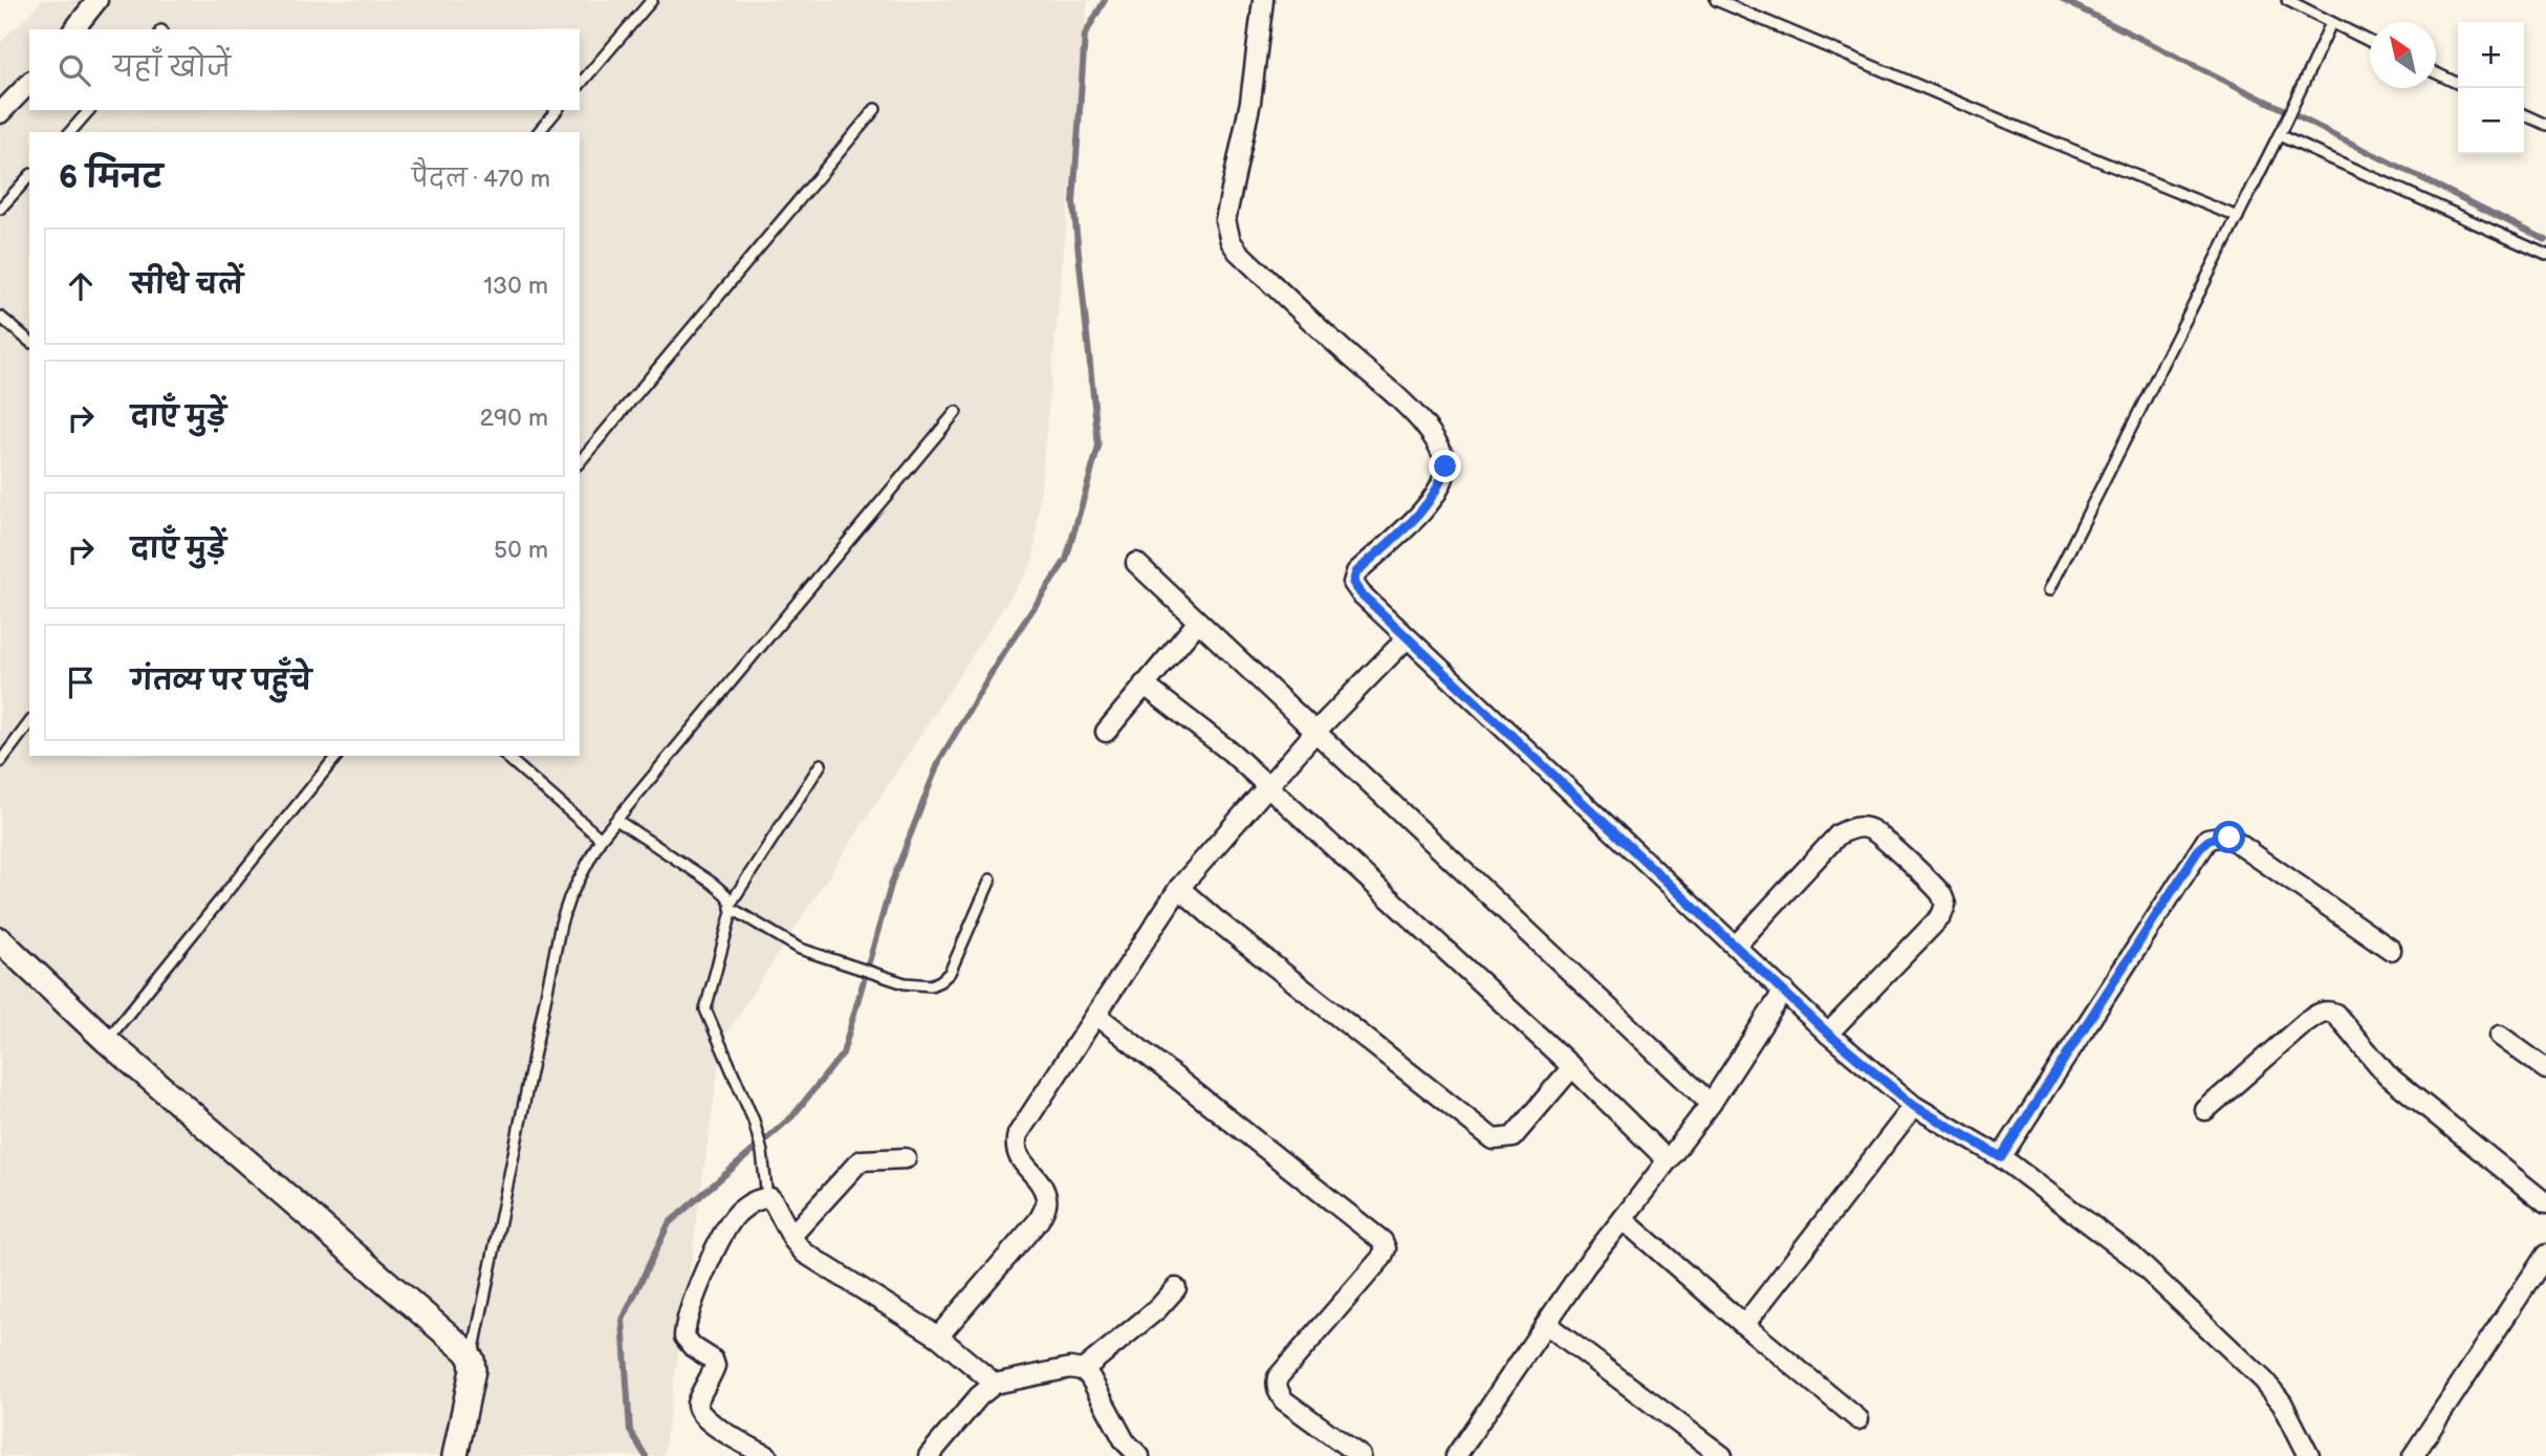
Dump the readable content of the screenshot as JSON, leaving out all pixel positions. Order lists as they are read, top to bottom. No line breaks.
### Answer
{"north":"top left","page":{"map_buttons":["+","−"],"search":"यहाँ खोजें","heading":["6 मिनट","पैदल · 470 m"],"list":[["सीधे चलें","130 m"],["दाएँ मुड़ें","290 m"],["दाएँ मुड़ें","50 m"],"गंतव्य पर पहुँचे"]}}
